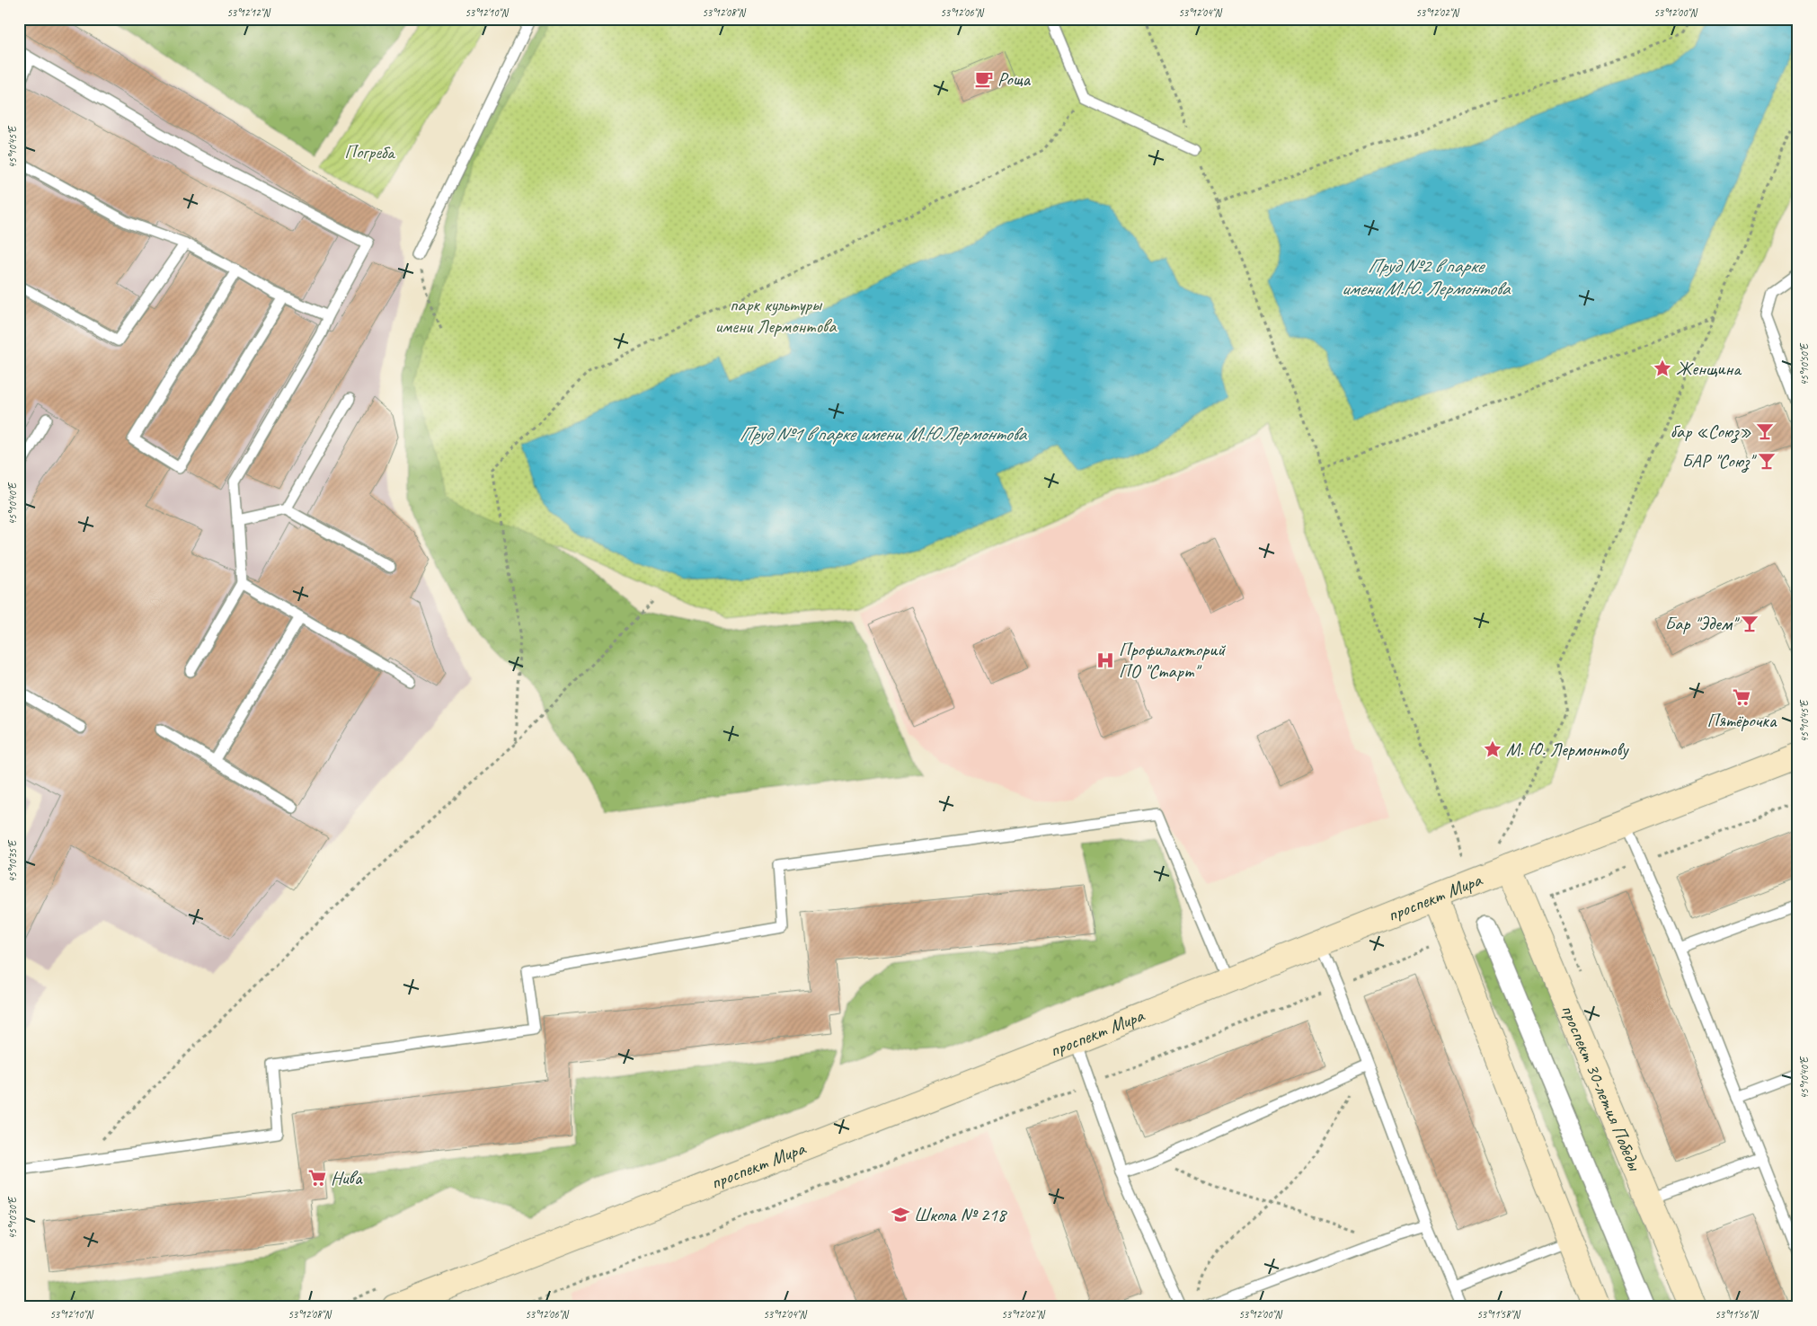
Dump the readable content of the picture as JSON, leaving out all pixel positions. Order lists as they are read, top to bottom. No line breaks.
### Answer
{"streets":{"main road":["проспект Мира","проспект 30-летия Победы"]},"crossings":[["проспект Мира","проспект 30-летия Победы"]],"water":["Пруд №2 в парке имени М.Ю. Лермонтова","Пруд №1 в парке имени М.Ю.Лермонтова"],"parks":["Погреба","парк культуры имени Лермонтова"],"places":{"cafe":["Роща"],"place":["Женщина","М. Ю. Лермонтову"],"bar":["бар «Союз»","БАР \"Союз\"","Бар \"Эдем\""],"hospital":["Профилакторий ПО \"Старт\""],"supermarket":["Пятёрочка","Нива"],"school or university":["Школа № 218"]},"coordinates":["53°12'12\"N","53°12'10\"N","53°12'08\"N","53°12'06\"N","53°12'04\"N","53°12'02\"N","53°12'00\"N","45°10'45\"E","45°10'50\"E","45°10'40\"E","45°10'35\"E","45°10'30\"E","53°11'58\"N","53°11'56\"N"]}
